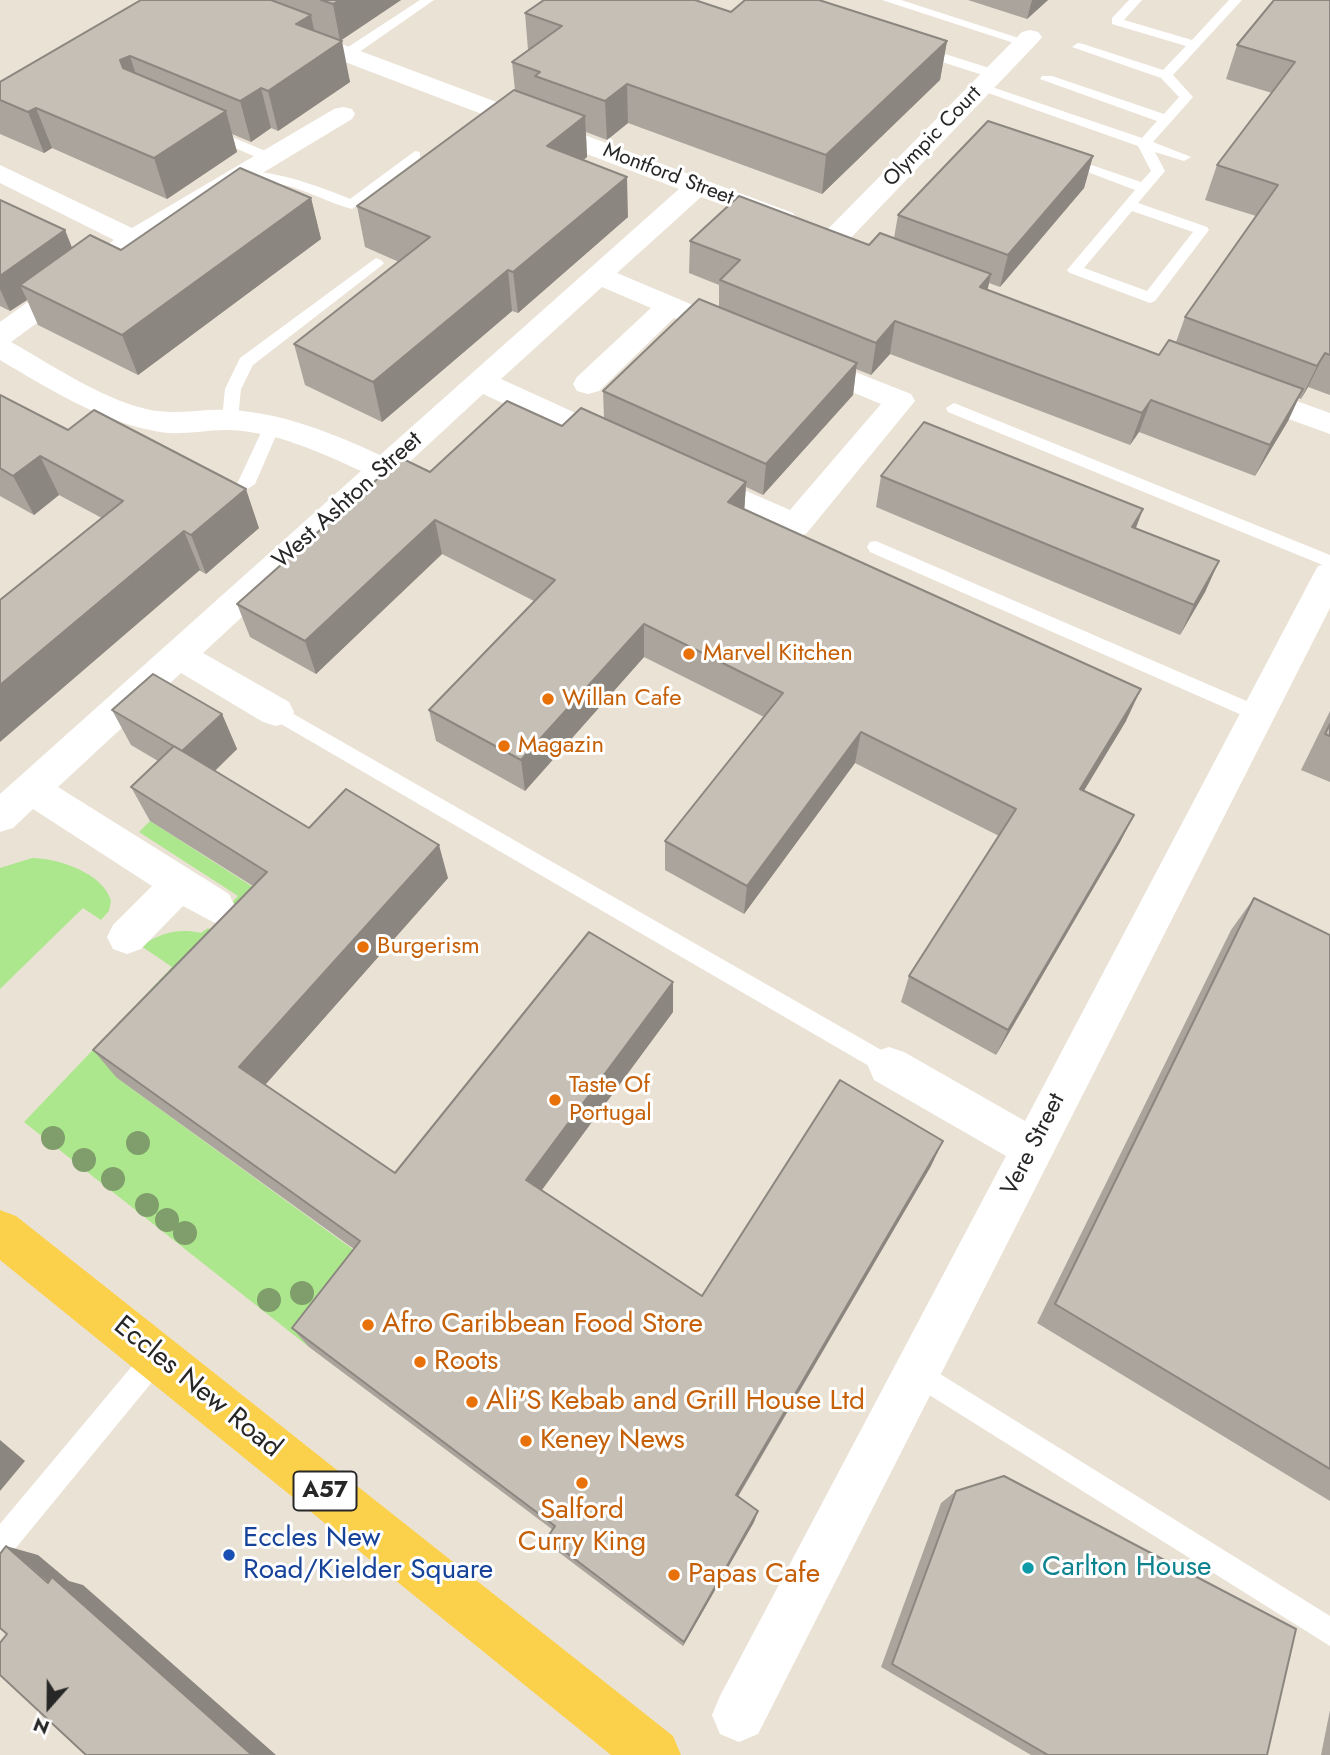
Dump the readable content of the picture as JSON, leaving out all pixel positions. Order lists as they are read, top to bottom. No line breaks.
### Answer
{"streets":{"main road":["Eccles New Road","A57"],"street":["Olympic Court","Montford Street","West Ashton Street","Vere Street"]},"crossings":[["Olympic Court","Montford Street"],["Montford Street","West Ashton Street"]],"places":["Marvel Kitchen","Willan Cafe","Magazin","Burgerism","Taste Of Portugal","Afro Caribbean Food Store","Roots","Ali'S Kebab and Grill House Ltd","Keney News","Salford Curry King","Eccles New Road/Kielder Square","Carlton House","Papas Cafe"],"north":"bottom"}
